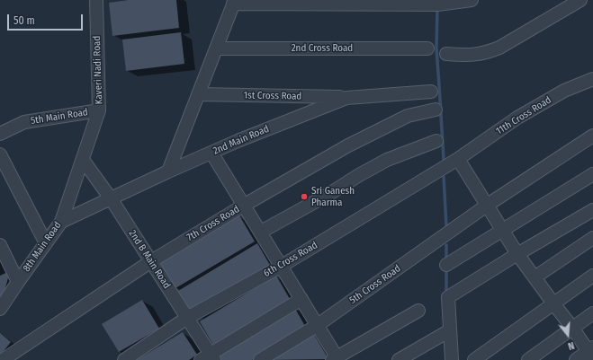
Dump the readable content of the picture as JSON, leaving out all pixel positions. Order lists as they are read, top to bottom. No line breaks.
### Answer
{"streets":{"street":["2nd Cross Road","Kaveri Nadi Road","1st Cross Road","11th Cross Road","5th Main Road","2nd Main Road","7th Cross Road","8th Main Road","2nd B Main Road","6th Cross Road","5th Cross Road"]},"crossings":[["Kaveri Nadi Road","5th Main Road"],["Kaveri Nadi Road","8th Main Road"],["Kaveri Nadi Road","2nd B Main Road"],["1st Cross Road","2nd Main Road"],["11th Cross Road","6th Cross Road"],["2nd Main Road","8th Main Road"],["2nd Main Road","2nd B Main Road"],["7th Cross Road","2nd B Main Road"],["8th Main Road","2nd B Main Road"],["2nd B Main Road","6th Cross Road"]],"places":["Sri Ganesh Pharma"],"scale_bar":"50 m","north":"bottom"}
